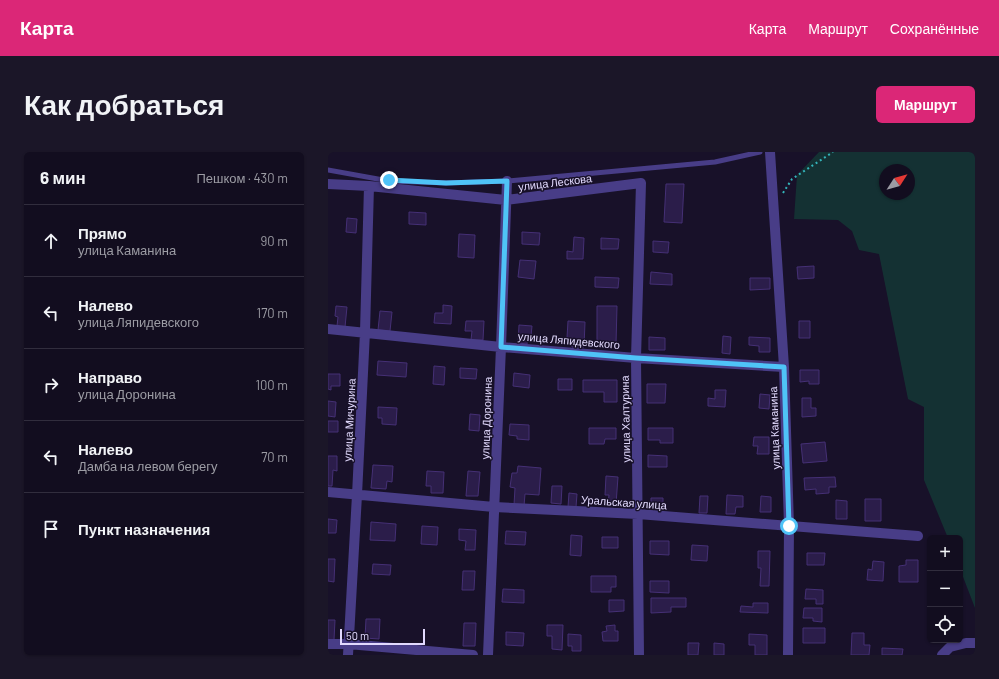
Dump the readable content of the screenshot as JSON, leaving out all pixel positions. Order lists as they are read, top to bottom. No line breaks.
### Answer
{"streets":{"street":["улица Лескова","улица Ляпидевского","улица Доронина","улица Халтурина","улица Мичурина","улица Каманина","Уральская улица"]},"crossings":[["улица Лескова","улица Доронина"],["улица Лескова","улица Халтурина"],["улица Лескова","улица Мичурина"],["улица Ляпидевского","улица Доронина"],["улица Ляпидевского","улица Халтурина"],["улица Ляпидевского","улица Мичурина"],["улица Ляпидевского","улица Каманина"],["улица Доронина","Уральская улица"],["улица Халтурина","Уральская улица"],["улица Мичурина","Уральская улица"],["улица Каманина","Уральская улица"]],"scale_bar":"50 m","north":"top right","page":{"header":"Карта","nav":["Карта","Маршрут","Сохранённые"],"buttons":"Маршрут","title":"Как добраться","heading":["6 мин","Пешком · 430 m"],"list":[["Прямо","улица Каманина","90 m"],["Налево","улица Ляпидевского","170 m"],["Направо","улица Доронина","100 m"],["Налево","Дамба на левом берегу","70 m"],"Пункт назначения"],"map_buttons":["+","−"],"scale":"50 m"}}
